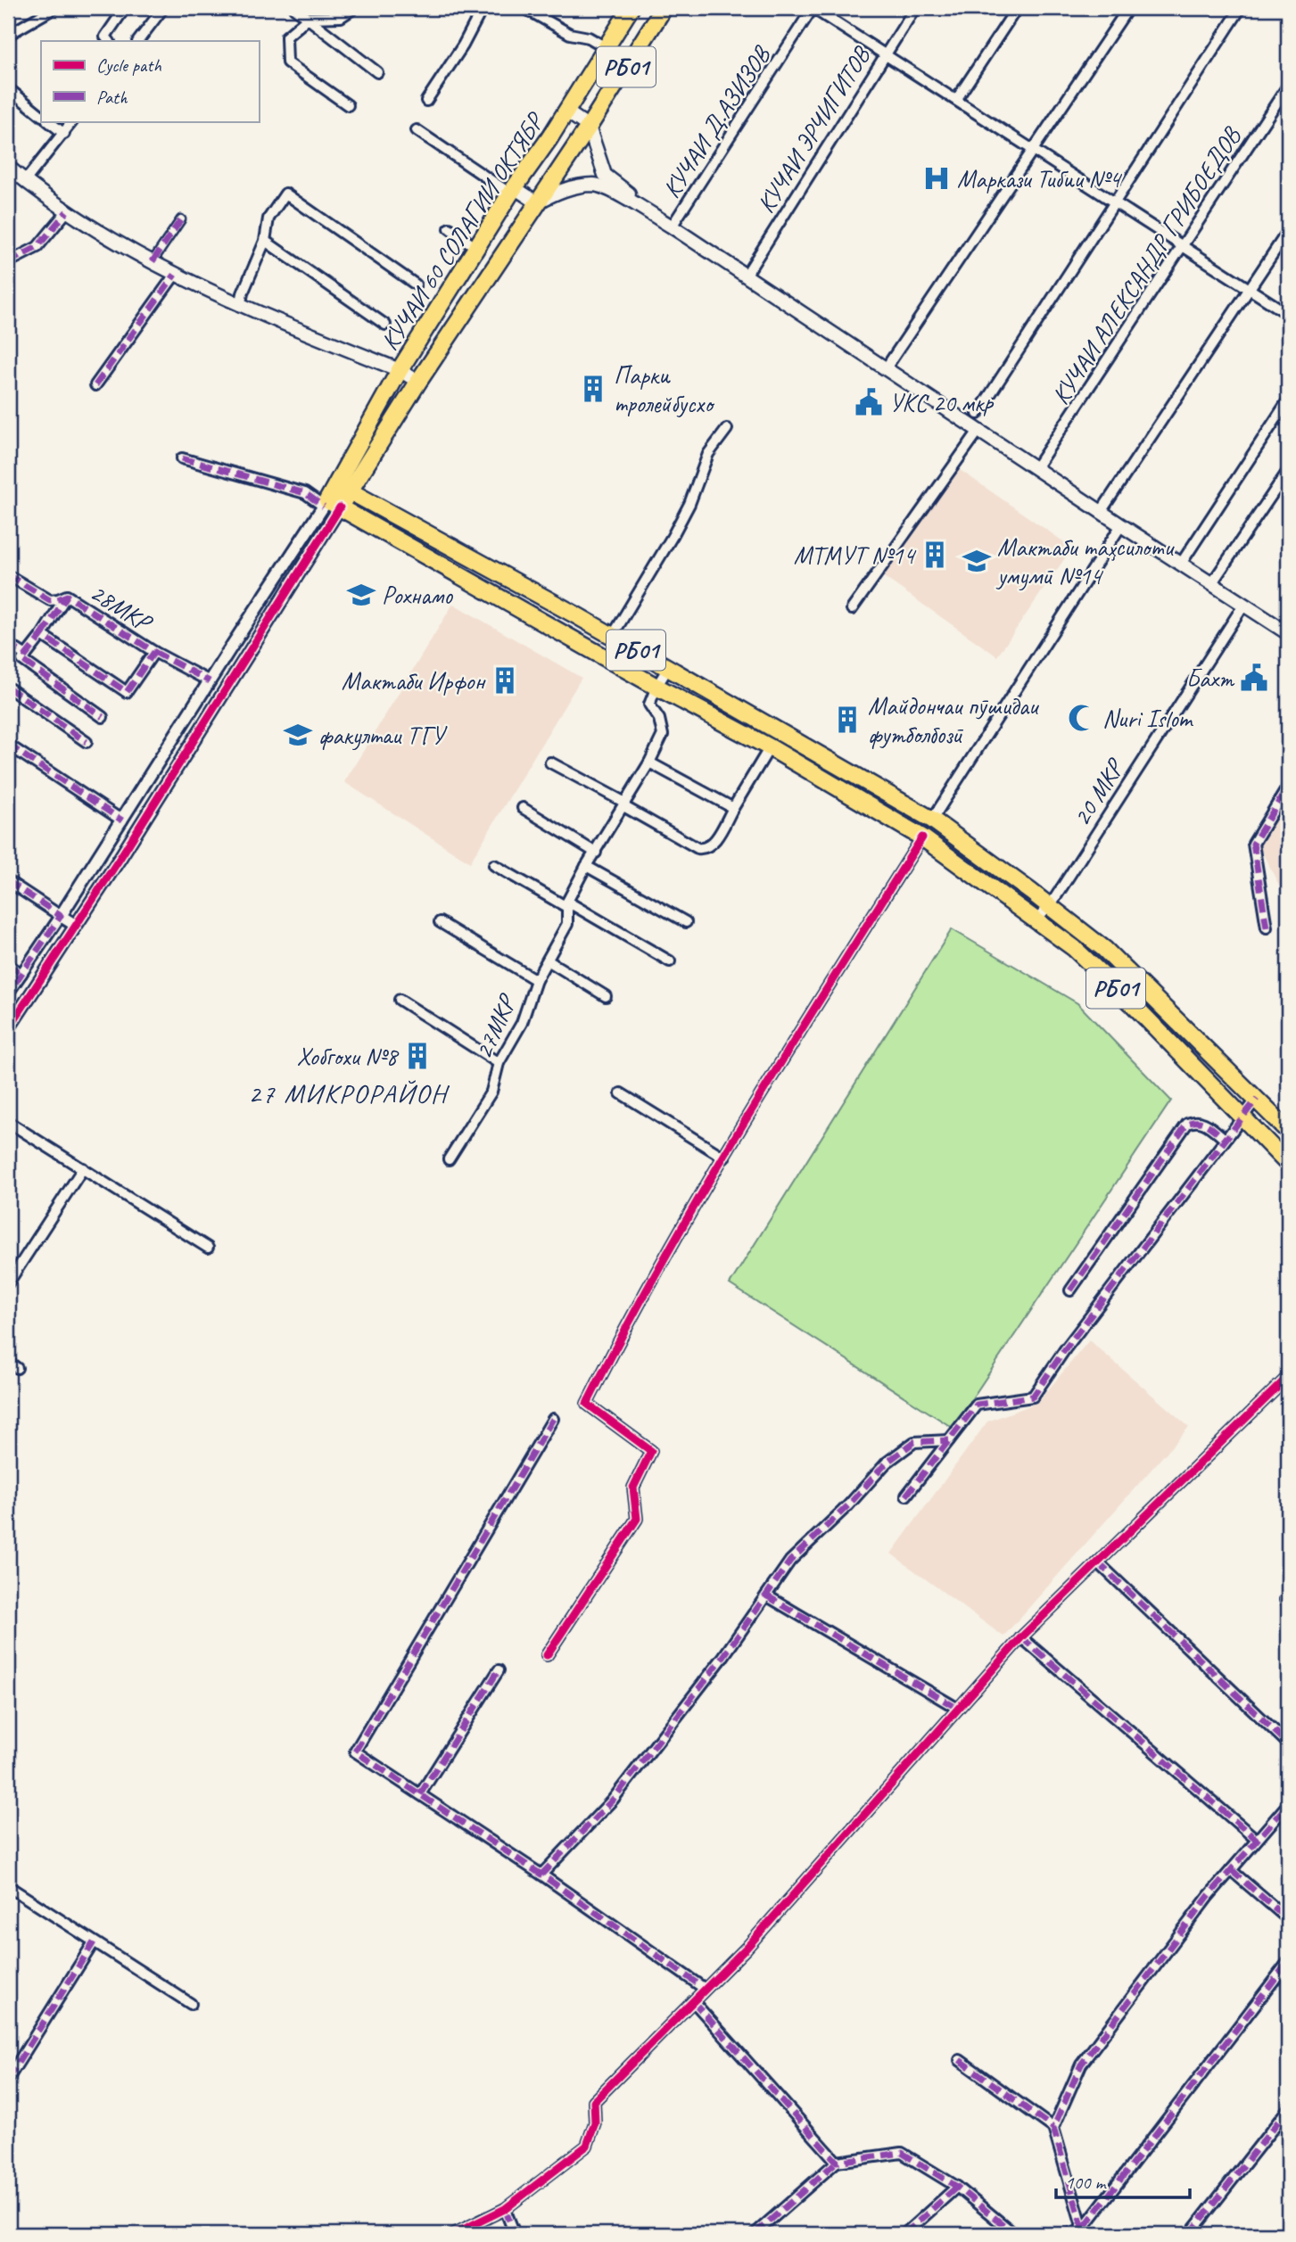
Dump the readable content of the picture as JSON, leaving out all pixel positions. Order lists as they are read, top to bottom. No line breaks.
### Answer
{"streets":{"highway":["РБ01","КУЧАИ 60 СОЛАГИИ ОКТЯБР"],"street":["КУЧАИ Д.АЗИЗОВ","КУЧАИ ЭРЧИГИТОВ","КУЧАИ АЛЕКСАНДР ГРИБОЕДОВ","28МКР","20 МКР","27МКР"]},"crossings":[["РБ01","КУЧАИ 60 СОЛАГИИ ОКТЯБР"],["РБ01","20 МКР"],["РБ01","27МКР"]],"districts":["27 МИКРОРАЙОН"],"places":{"hospital":["Маркази Тибии №4"],"building":["Парки тролейбусхо","МТМУТ №14","Мактаби Ирфон","Майдончаи пӯшидаи футболбозӣ","Хобгохи №8"],"public building":["УКС 20 мкр","Бахт"],"school or university":["Мактаби таҳсилоти умумӣ №14","Рохнамо","факултаи ТГУ"],"mosque":["Nuri Islom"]},"legend":["Cycle path","Path"],"scale_bar":"100 m"}
